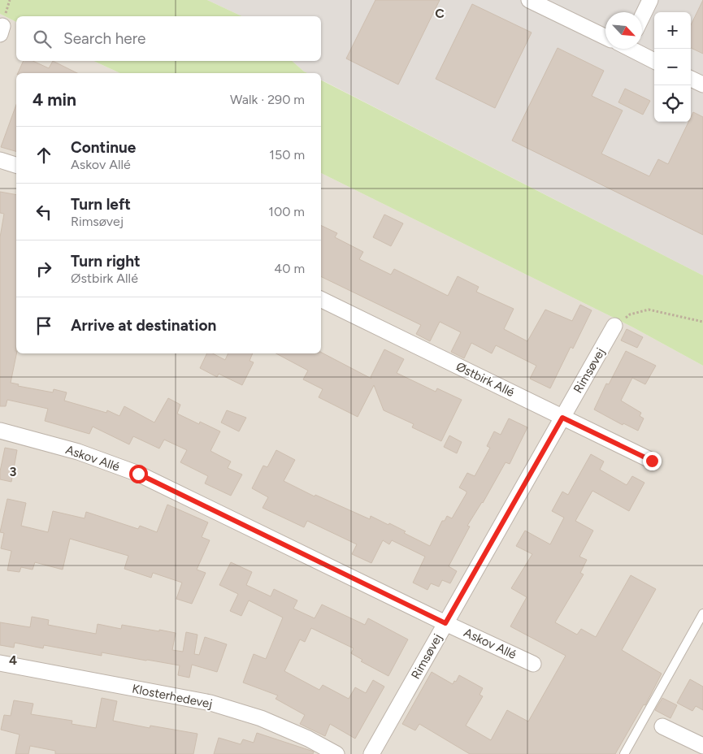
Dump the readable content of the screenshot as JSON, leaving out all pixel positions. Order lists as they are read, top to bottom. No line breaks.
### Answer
{"streets":{"street":["Rimsøvej","Østbirk Allé","Askov Allé","Klosterhedevej"]},"crossings":[["Rimsøvej","Østbirk Allé"],["Rimsøvej","Askov Allé"]],"north":"bottom right","page":{"map_buttons":["+","−"],"search":"Search here","heading":["4 min","Walk · 290 m"],"list":[["Continue","Askov Allé","150 m"],["Turn left","Rimsøvej","100 m"],["Turn right","Østbirk Allé","40 m"],"Arrive at destination"]},"grid":{"columns":["C"],"rows":["3","4"]}}
